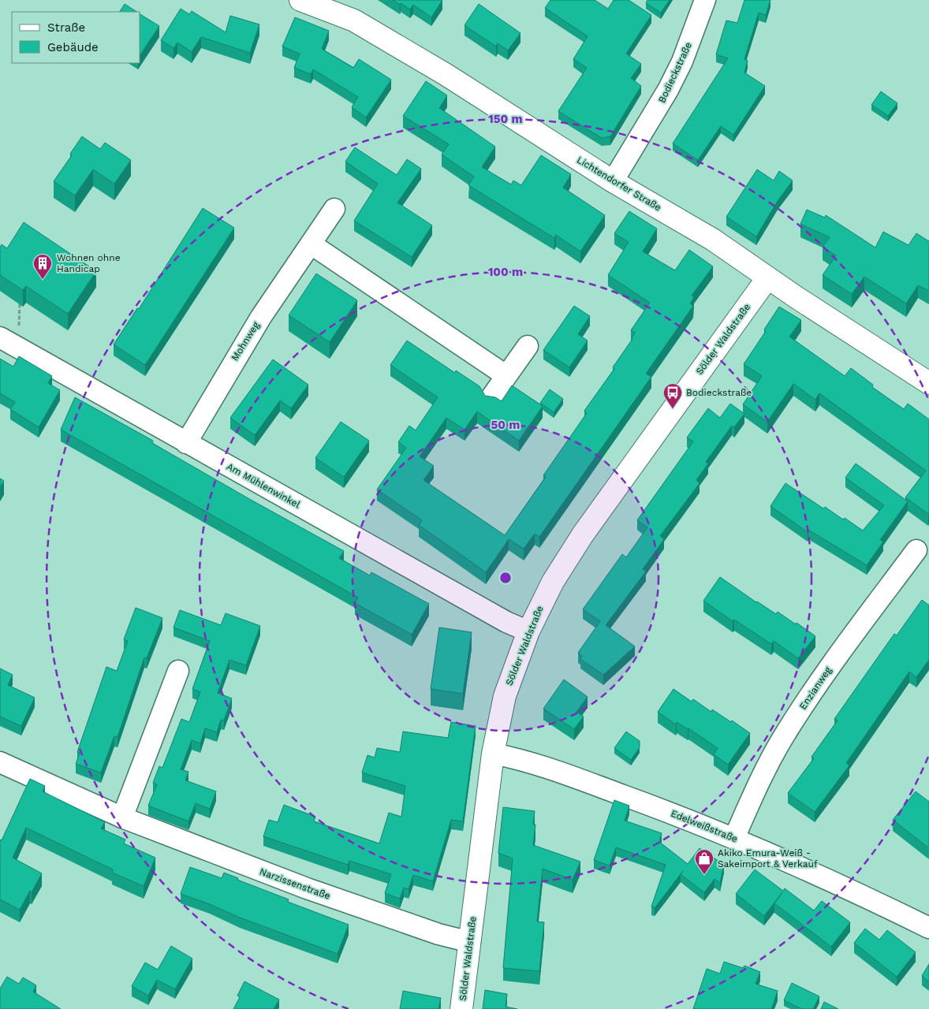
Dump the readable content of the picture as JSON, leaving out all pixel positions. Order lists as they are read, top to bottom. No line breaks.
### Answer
{"streets":{"street":["Bodieckstraße","Lichtendorfer Straße","Sölder Waldstraße","Mohnweg","Am Mühlenwinkel","Enzianweg","Edelweißstraße","Narzissenstraße"]},"crossings":[["Bodieckstraße","Lichtendorfer Straße"],["Lichtendorfer Straße","Sölder Waldstraße"],["Sölder Waldstraße","Am Mühlenwinkel"],["Sölder Waldstraße","Edelweißstraße"],["Sölder Waldstraße","Narzissenstraße"],["Mohnweg","Am Mühlenwinkel"],["Enzianweg","Edelweißstraße"]],"places":{"building":["Wohnen ohne Handicap"],"bus stop":["Bodieckstraße"],"shop":["Akiko Emura-Weiß - Sakeimport & Verkauf"]},"legend":["Straße","Gebäude"],"rings":["150 m","100 m","50 m"]}
